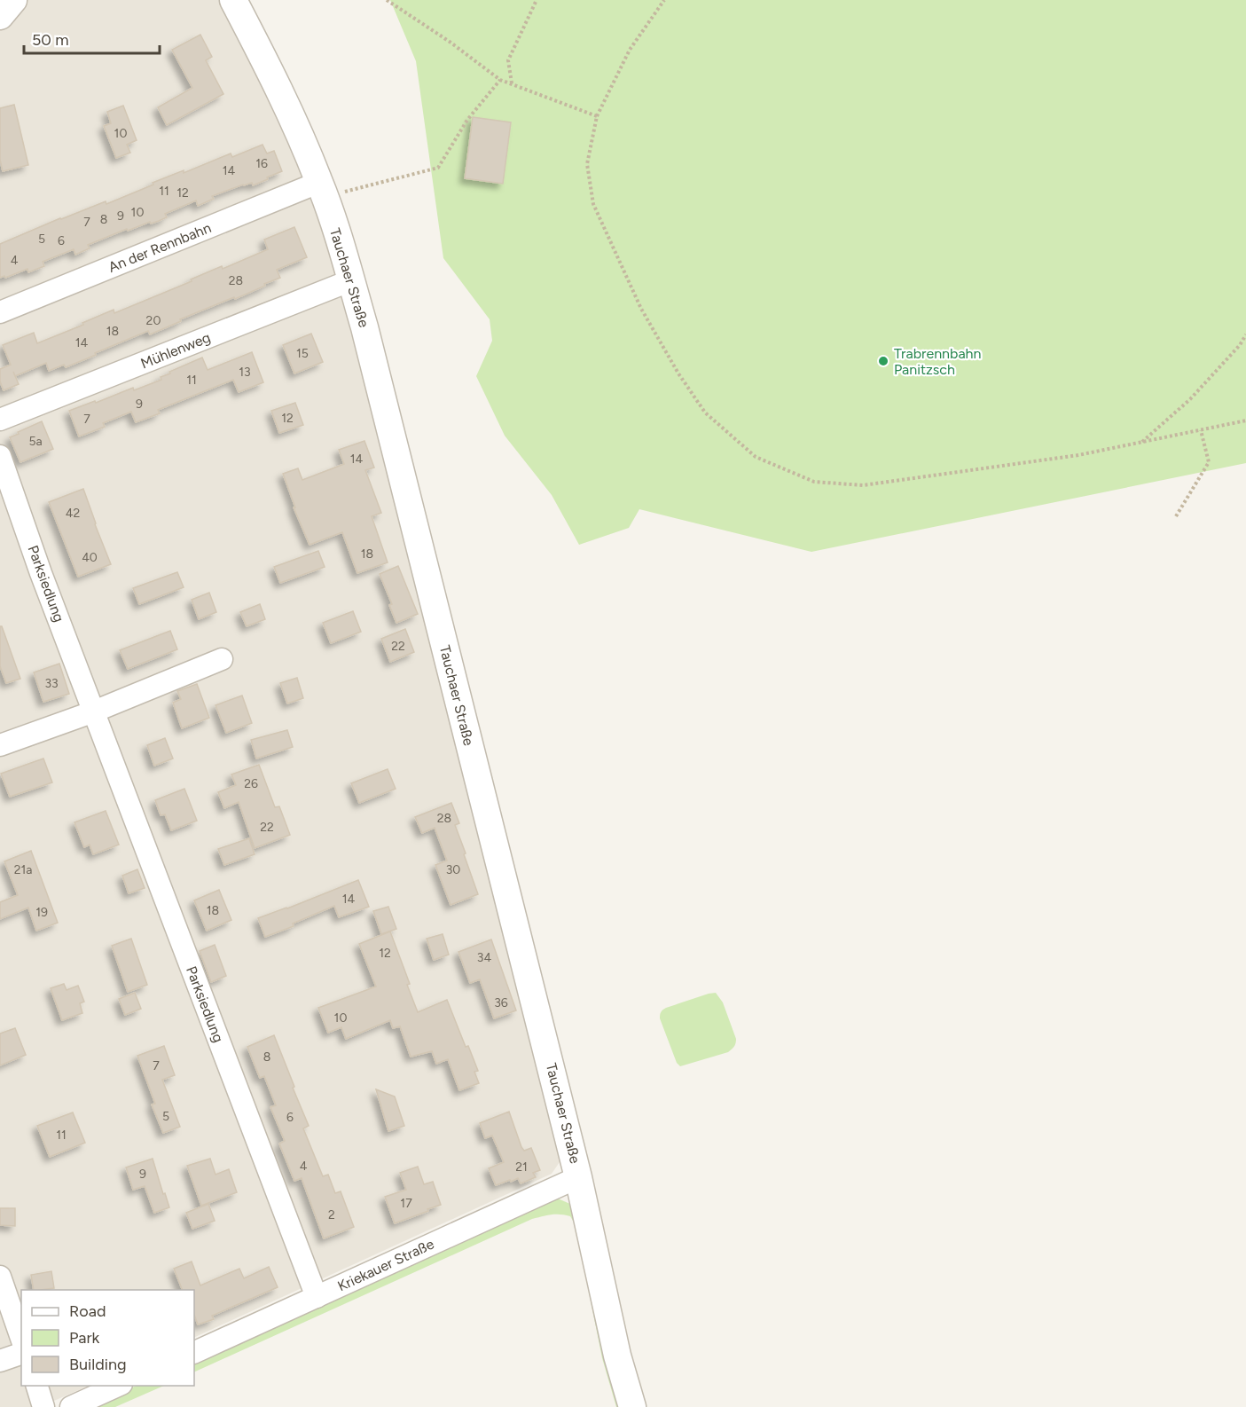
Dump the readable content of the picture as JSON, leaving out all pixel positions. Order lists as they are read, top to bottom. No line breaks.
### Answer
{"streets":{"street":["An der Rennbahn","Tauchaer Straße","Mühlenweg","Parksiedlung","Kriekauer Straße"]},"crossings":[["An der Rennbahn","Tauchaer Straße"],["Tauchaer Straße","Mühlenweg"],["Tauchaer Straße","Kriekauer Straße"],["Parksiedlung","Kriekauer Straße"]],"places":["Trabrennbahn Panitzsch"],"house_numbers":["10","16","14","11","12","10","9","8","7","5","6","4","28","20","18","14","15","13","11","9","12","7","5a","14","42","18","40","22","33","26","28","22","21a","30","14","18","19","12","34","36","10","8","7","5","6","11","4","21","9","17","2"],"legend":["Road","Park","Building"],"scale_bar":"50 m"}
